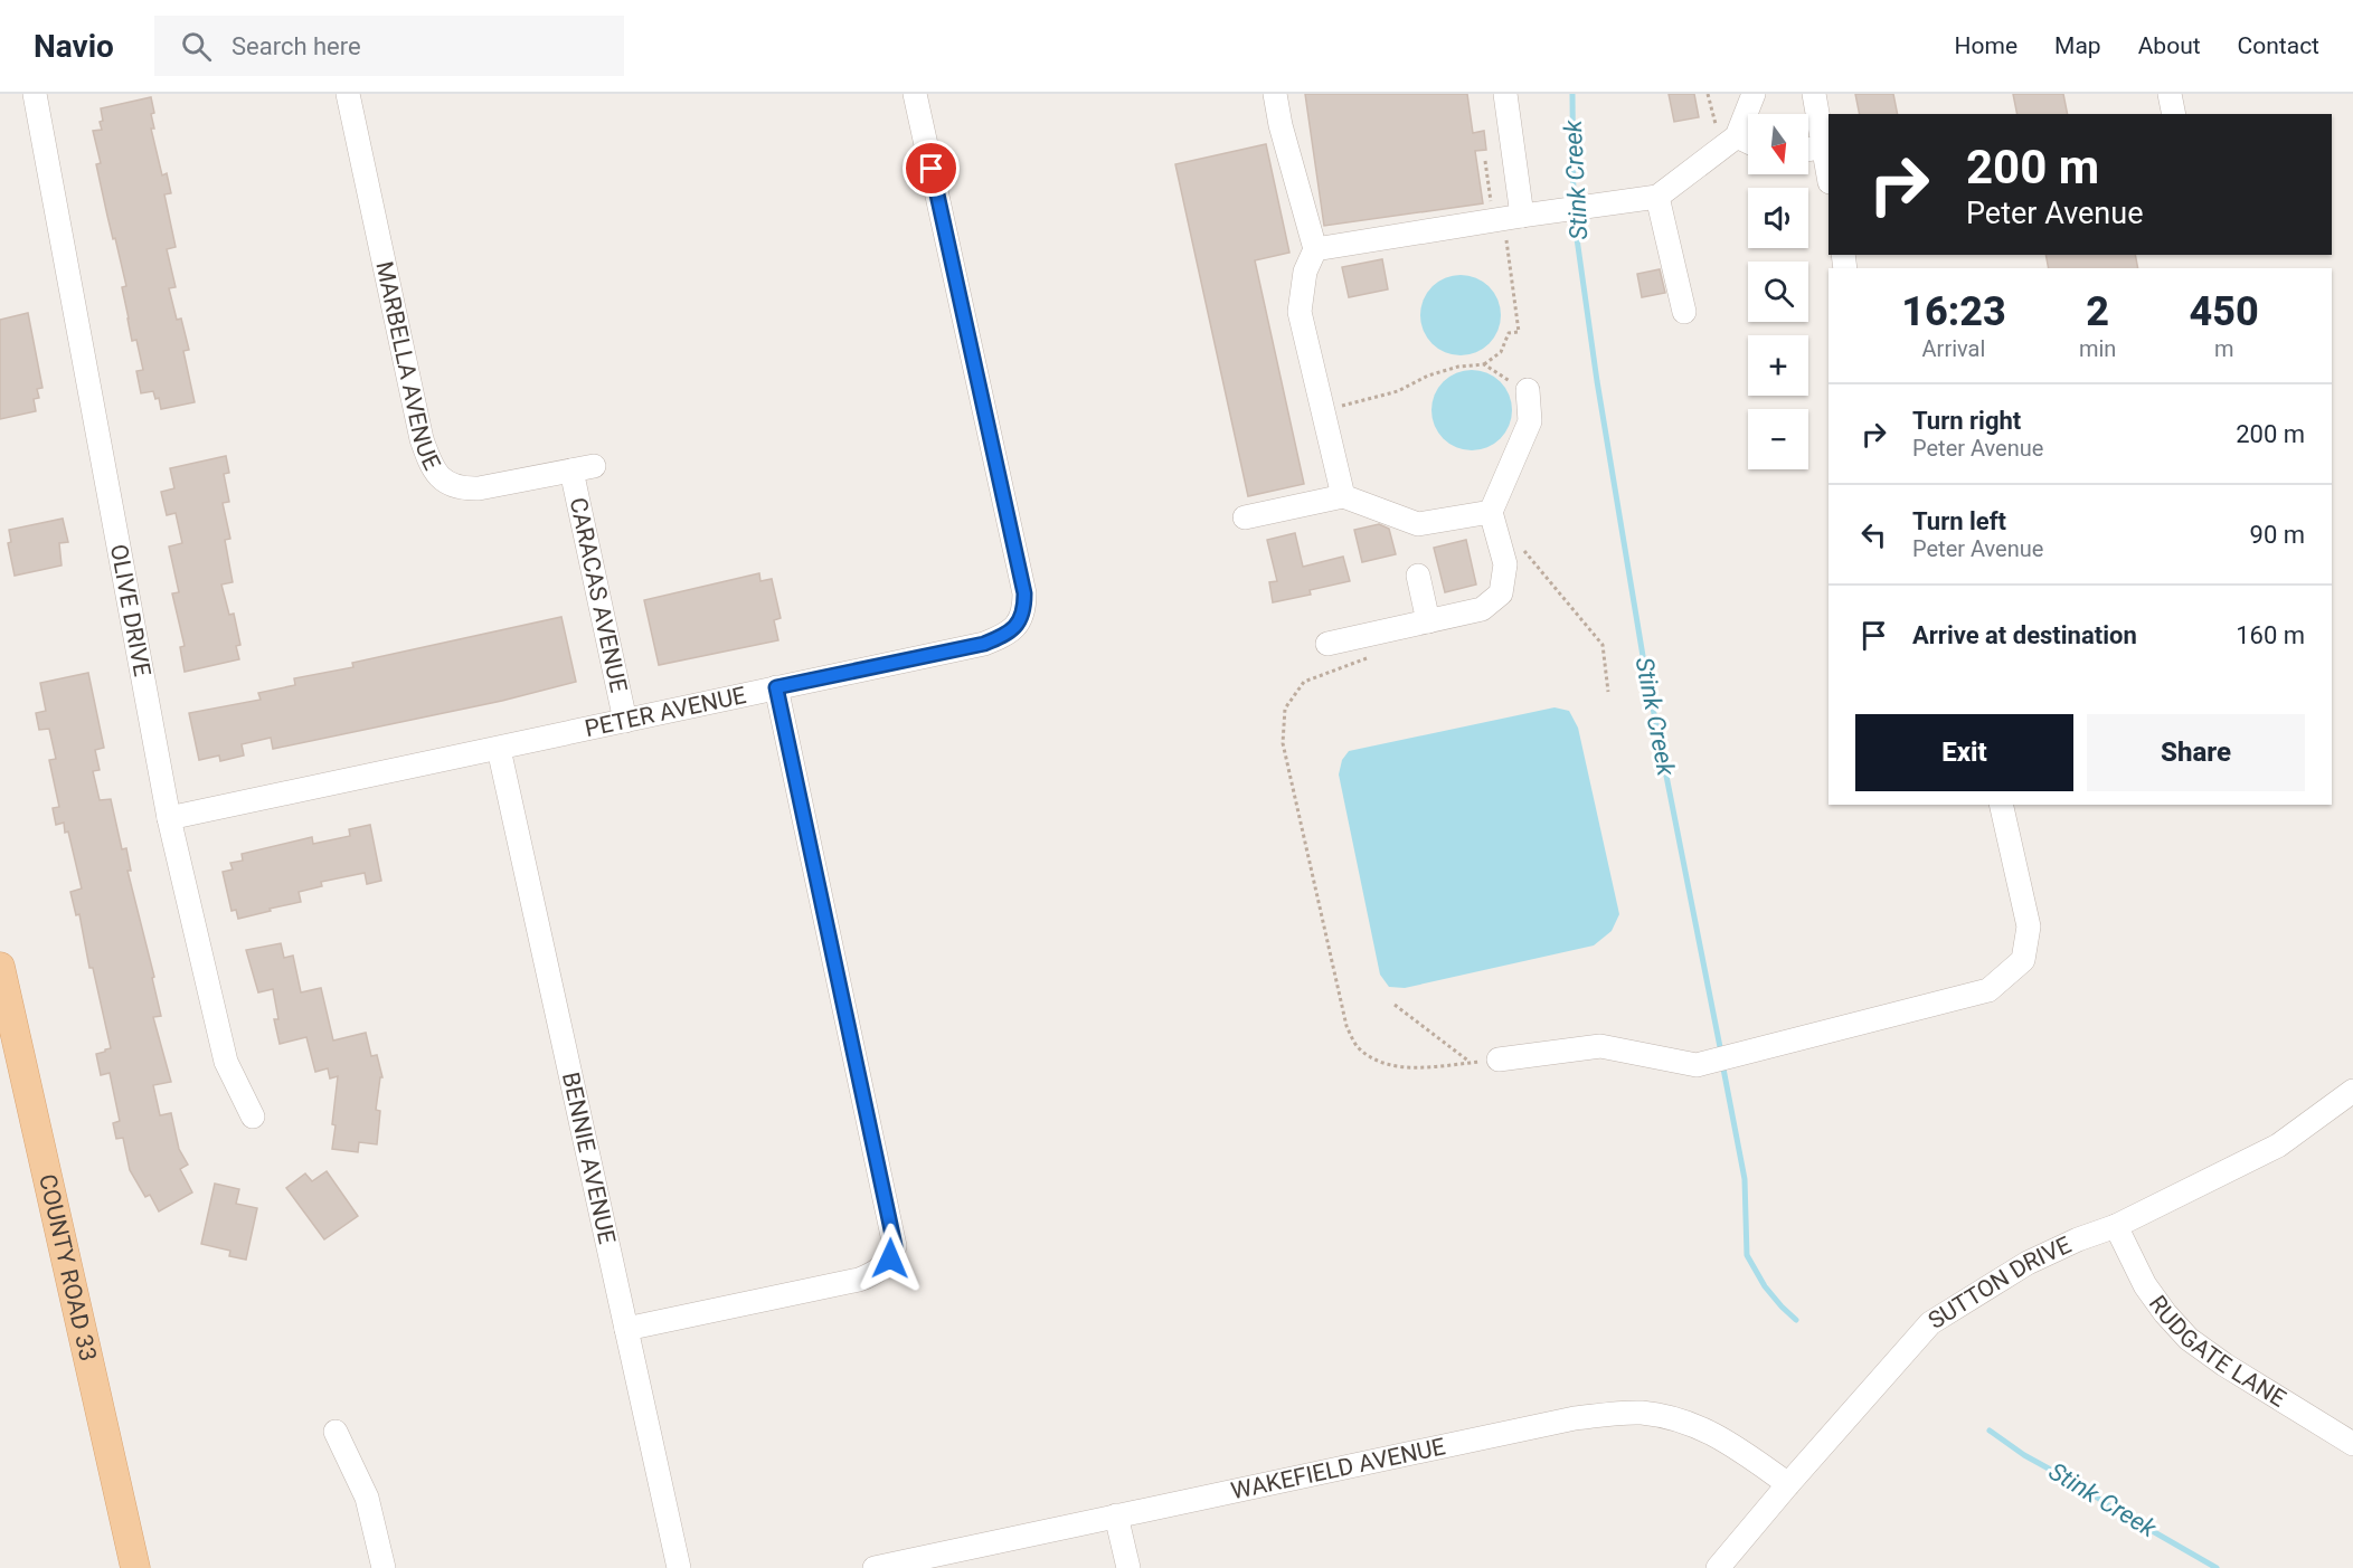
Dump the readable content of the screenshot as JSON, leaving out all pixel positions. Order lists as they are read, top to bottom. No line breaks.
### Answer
{"streets":{"main road":["COUNTY ROAD 33"],"street":["MARBELLA AVENUE","CARACAS AVENUE","OLIVE DRIVE","PETER AVENUE","BENNIE AVENUE","SUTTON DRIVE","RUDGATE LANE","WAKEFIELD AVENUE"]},"crossings":[["MARBELLA AVENUE","CARACAS AVENUE"],["CARACAS AVENUE","PETER AVENUE"],["OLIVE DRIVE","PETER AVENUE"],["PETER AVENUE","BENNIE AVENUE"],["SUTTON DRIVE","RUDGATE LANE"],["SUTTON DRIVE","WAKEFIELD AVENUE"]],"water":["Stink Creek"],"north":"bottom","page":{"header":"Navio","search":"Search here","nav":["Home","Map","About","Contact"],"map_buttons":["+","−"],"turn":["200 m","Peter Avenue"],"eta":["16:23","Arrival","2","min","450","m"],"list":[{"name":"Turn right","note":"Peter Avenue","value":"200 m"},{"name":"Turn left","note":"Peter Avenue","value":"90 m"},{"name":"Arrive at destination","value":"160 m"}],"buttons":["Exit","Share"]}}
